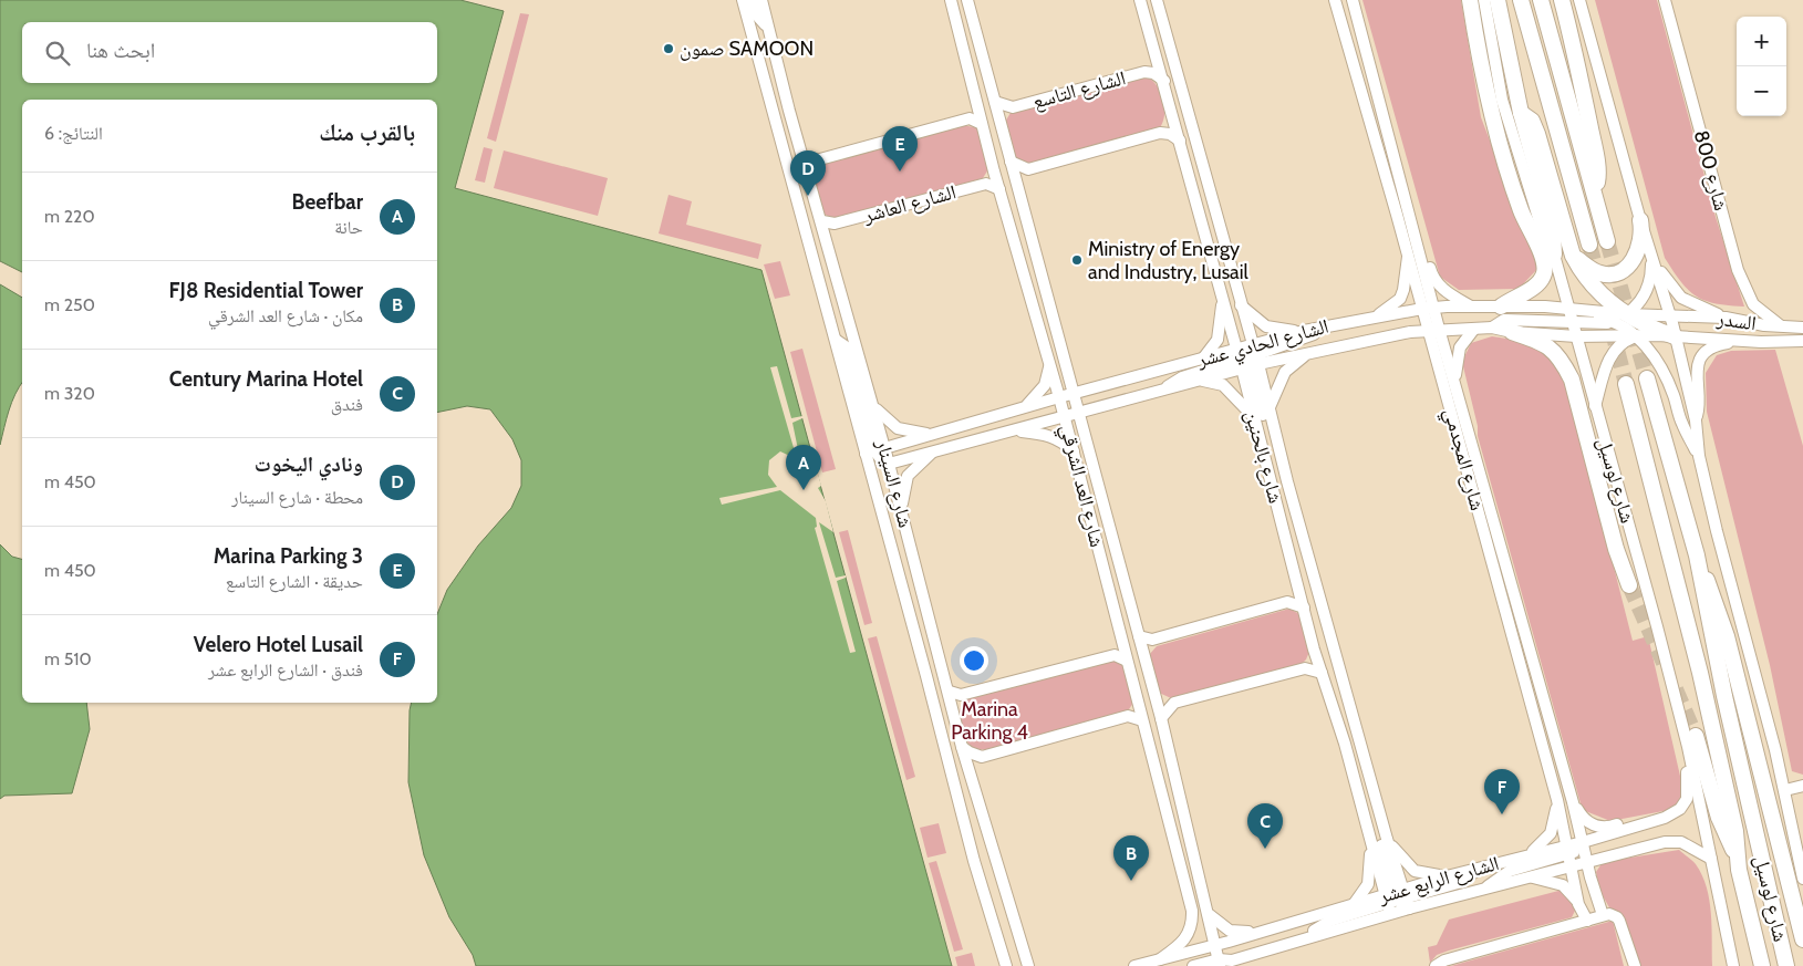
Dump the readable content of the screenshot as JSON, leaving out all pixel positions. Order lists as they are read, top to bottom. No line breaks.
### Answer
{"streets":{"highway":["شارع لوسيل"],"street":["الشارع التاسع","شارع 800","الشارع العاشر","السدر","الشارع الحادي عشر","شارع بالحنين","شارع المجدمي","شارع السينار","شارع العد الشرقي","الشارع الرابع عشر"]},"crossings":[["الشارع التاسع","شارع بالحنين"],["الشارع التاسع","شارع العد الشرقي"],["شارع 800","السدر"],["الشارع العاشر","شارع السينار"],["السدر","الشارع الحادي عشر"],["السدر","شارع لوسيل"],["الشارع الحادي عشر","شارع بالحنين"],["الشارع الحادي عشر","شارع المجدمي"],["الشارع الحادي عشر","شارع لوسيل"],["الشارع الحادي عشر","شارع السينار"],["الشارع الحادي عشر","شارع العد الشرقي"],["شارع بالحنين","الشارع الرابع عشر"],["شارع المجدمي","الشارع الرابع عشر"],["شارع لوسيل","الشارع الرابع عشر"],["شارع العد الشرقي","الشارع الرابع عشر"]],"parks":["Marina Parking 4"],"places":["صمون SAMOON","Ministry of Energy and Industry, Lusail"],"page":{"map_buttons":["+","−"],"search":"ابحث هنا","heading":["بالقرب منك","النتائج: 6"],"pins":["E","D","A","F","C","B"],"list":[{"mark":"A","name":"Beefbar","note":"حانة","value":"220 m"},{"mark":"B","name":"FJ8 Residential Tower","note":"مكان · شارع العد الشرقي","value":"250 m"},{"mark":"C","name":"Century Marina Hotel","note":"فندق","value":"320 m"},{"mark":"D","name":"ونادي اليخوت","note":"محطة · شارع السينار","value":"450 m"},{"mark":"E","name":"Marina Parking 3","note":"حديقة · الشارع التاسع","value":"450 m"},{"mark":"F","name":"Velero Hotel Lusail","note":"فندق · الشارع الرابع عشر","value":"510 m"}]}}
